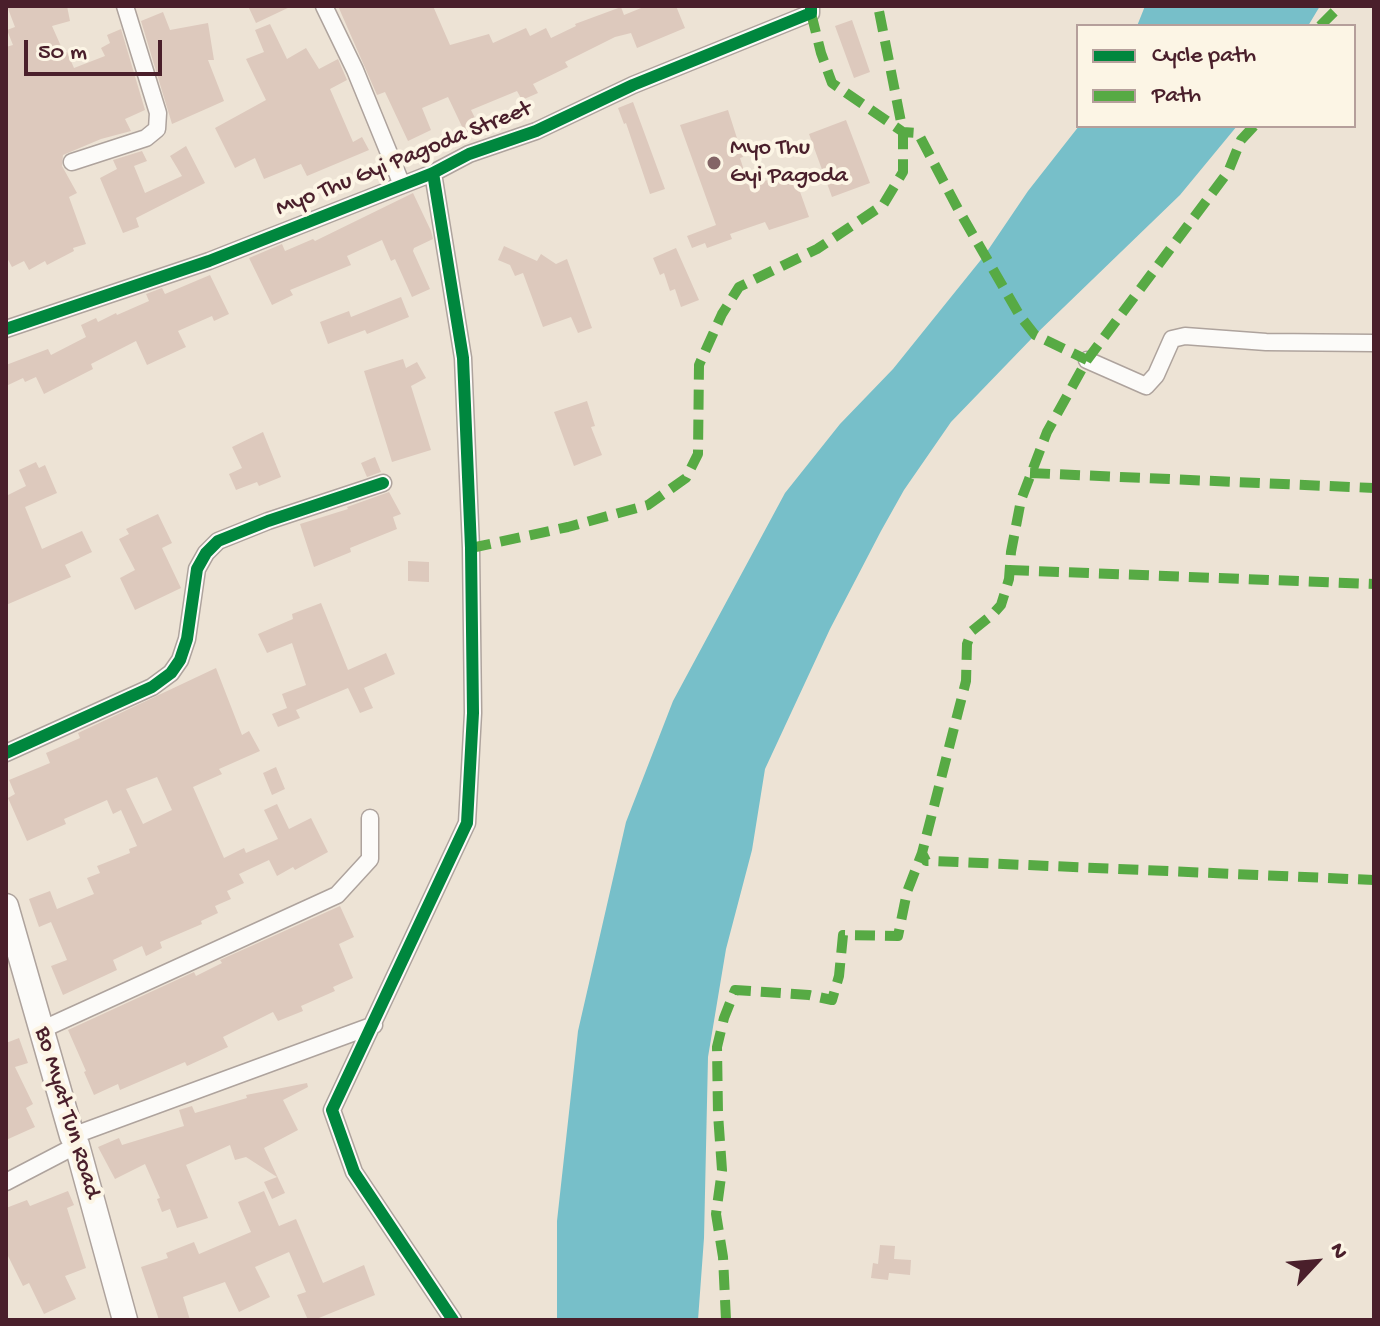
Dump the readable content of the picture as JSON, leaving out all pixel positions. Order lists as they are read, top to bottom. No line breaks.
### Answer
{"streets":{"main road":["Bo Myat Tun Road"],"street":["Myo Thu Gyi Pagoda Street"]},"places":["Myo Thu Gyi Pagoda"],"legend":["Cycle path","Path"],"scale_bar":"50 m","north":"top right"}
